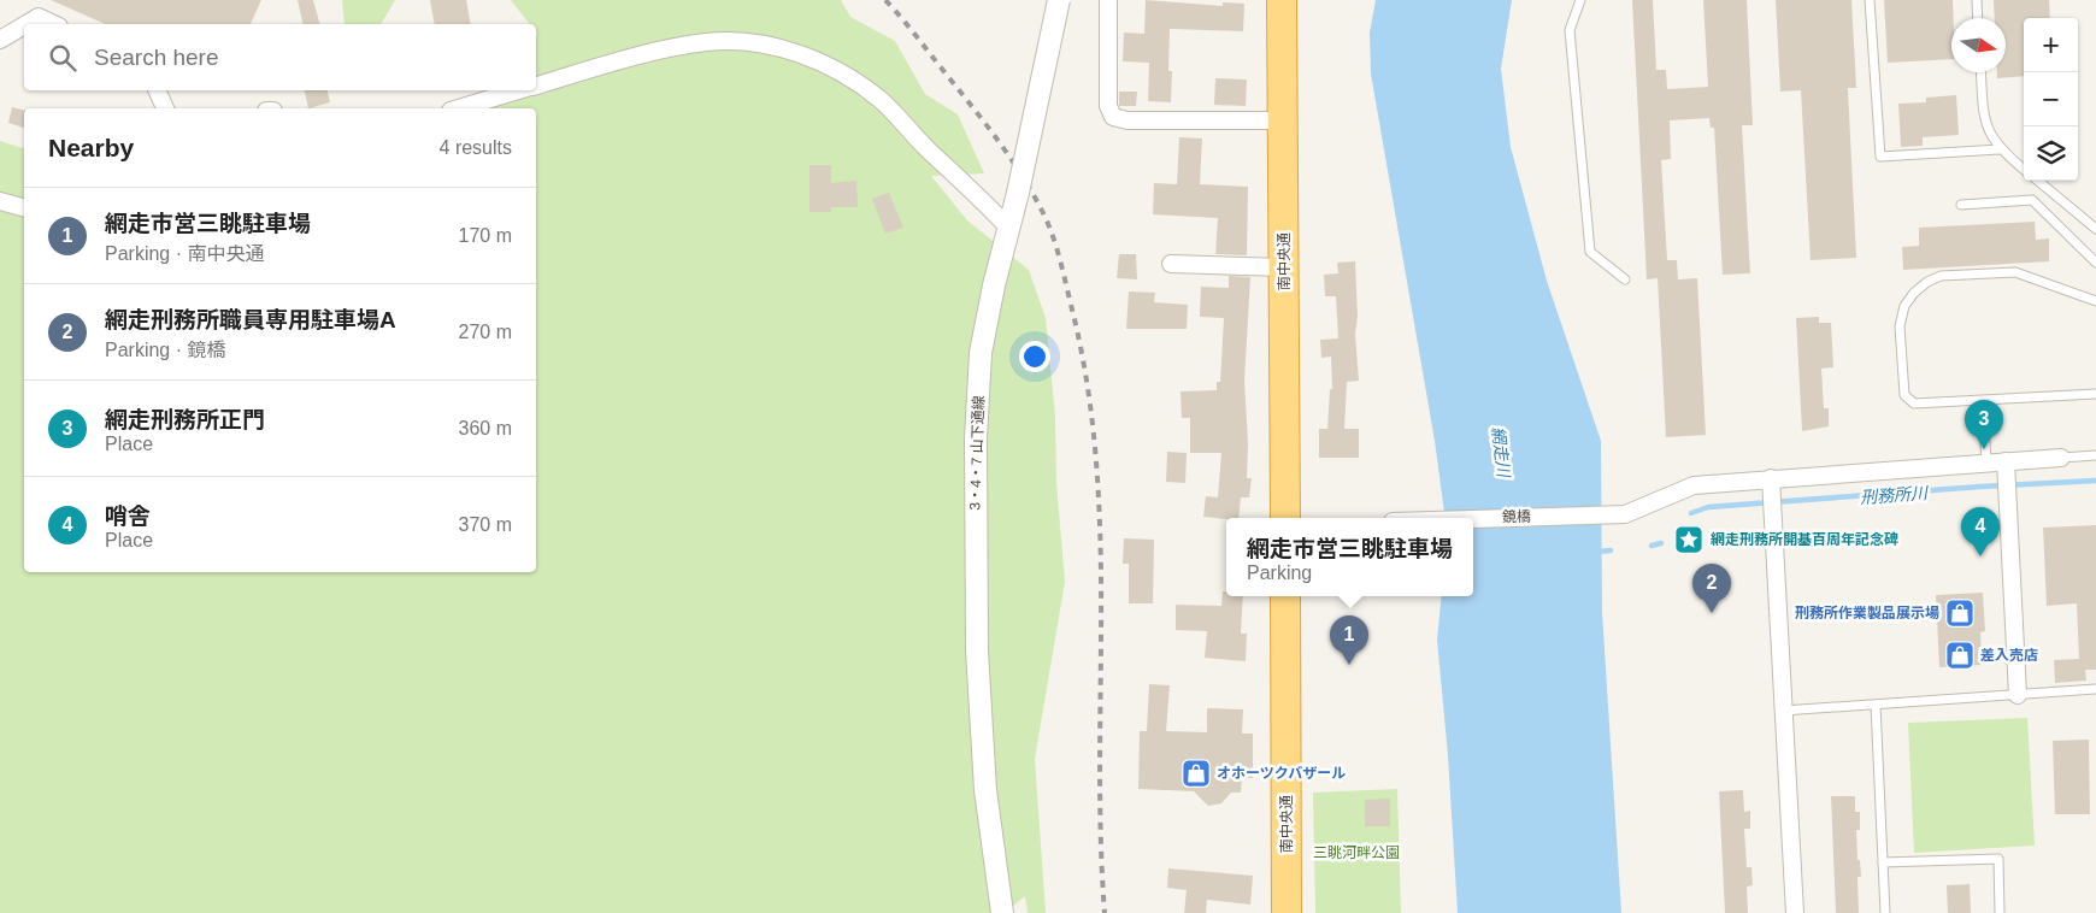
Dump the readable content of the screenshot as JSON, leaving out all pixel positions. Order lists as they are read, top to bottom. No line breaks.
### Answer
{"streets":{"highway":["南中央通"],"street":["3・4・7 山下通線","鏡橋"]},"water":["網走川","刑務所川"],"parks":["三眺河畔公園"],"places":{"place":["網走刑務所開基百周年記念碑"],"shop":["刑務所作業製品展示場","差入売店","オホーツクバザール"]},"north":"right","page":{"map_buttons":["+","−"],"search":"Search here","heading":["Nearby","4 results"],"list":[{"mark":"1","name":"網走市営三眺駐車場","note":"Parking · 南中央通","value":"170 m"},{"mark":"2","name":"網走刑務所職員専用駐車場A","note":"Parking · 鏡橋","value":"270 m"},{"mark":"3","name":"網走刑務所正門","note":"Place","value":"360 m"},{"mark":"4","name":"哨舎","note":"Place","value":"370 m"}],"pins":["3","4","2","1"],"popup":["網走市営三眺駐車場","Parking"]}}
